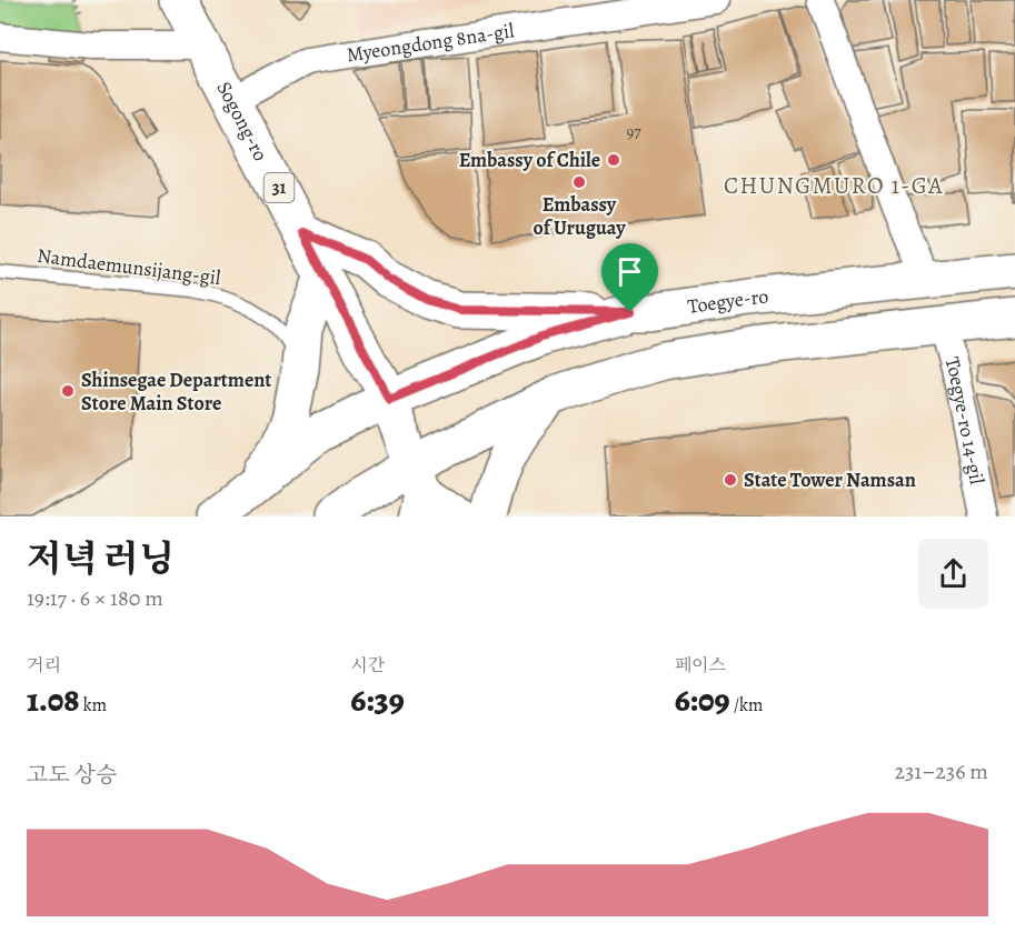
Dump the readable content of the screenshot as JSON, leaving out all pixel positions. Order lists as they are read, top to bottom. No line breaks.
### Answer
{"streets":{"main road":["Sogong-ro","31","Toegye-ro"],"street":["Myeongdong 8na-gil","Toegye-ro 14-gil"],"lane":["Namdaemunsijang-gil"]},"crossings":[["Myeongdong 8na-gil","Sogong-ro"],["Sogong-ro","Toegye-ro"]],"districts":["CHUNGMURO 1-GA"],"places":["Embassy of Chile","Embassy of Uruguay","Shinsegae Department Store Main Store","State Tower Namsan"],"house_numbers":["97"],"page":{"heading":["저녁 러닝","19:17 · 6 × 180 m"],"stats":[["거리","1.08 km"],["시간","6:39"],["페이스","6:09 /km"]],"chart":["고도 상승","231–236 m"]}}
